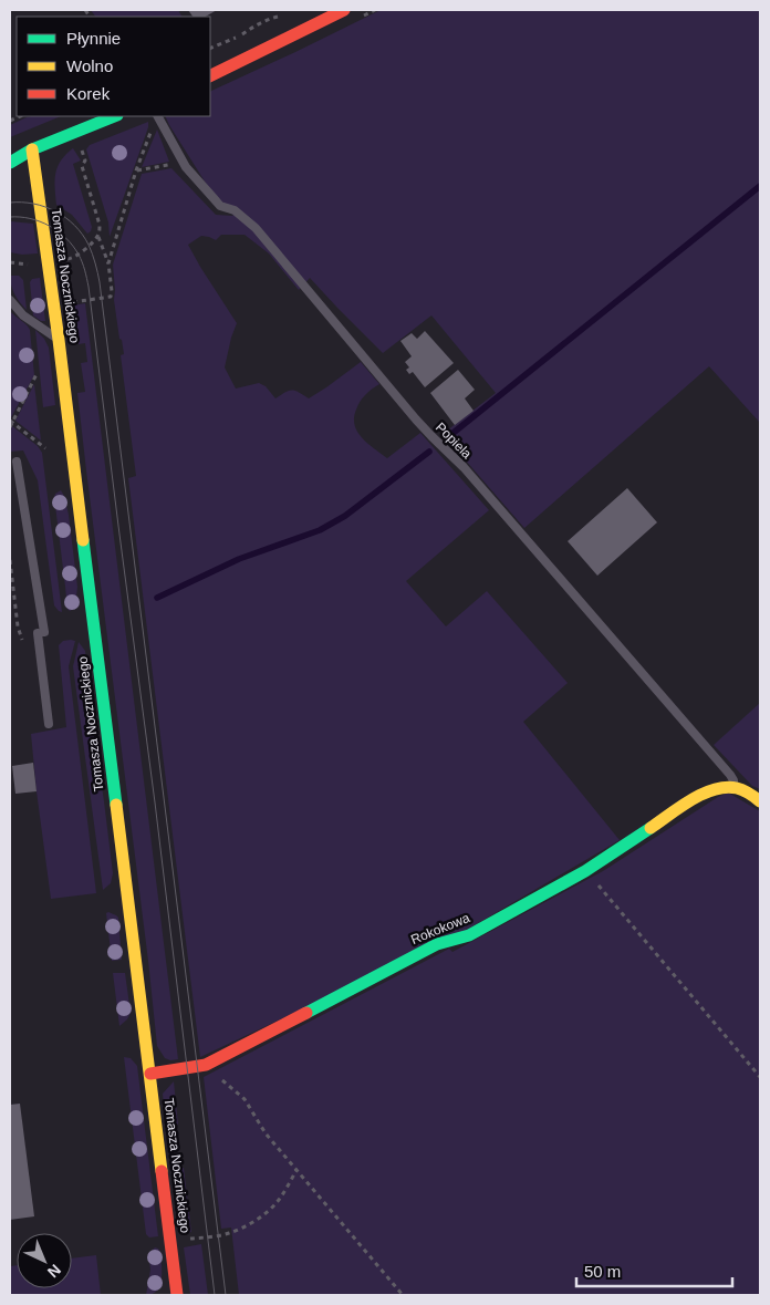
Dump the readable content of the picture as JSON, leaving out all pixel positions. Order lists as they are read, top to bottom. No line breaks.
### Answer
{"streets":{"street":["Tomasza Nocznickiego","Rokokowa"],"lane":["Popiela"]},"crossings":[["Tomasza Nocznickiego","Rokokowa"],["Popiela","Rokokowa"]],"legend":["Płynnie","Wolno","Korek"],"scale_bar":"50 m","north":"bottom right"}
